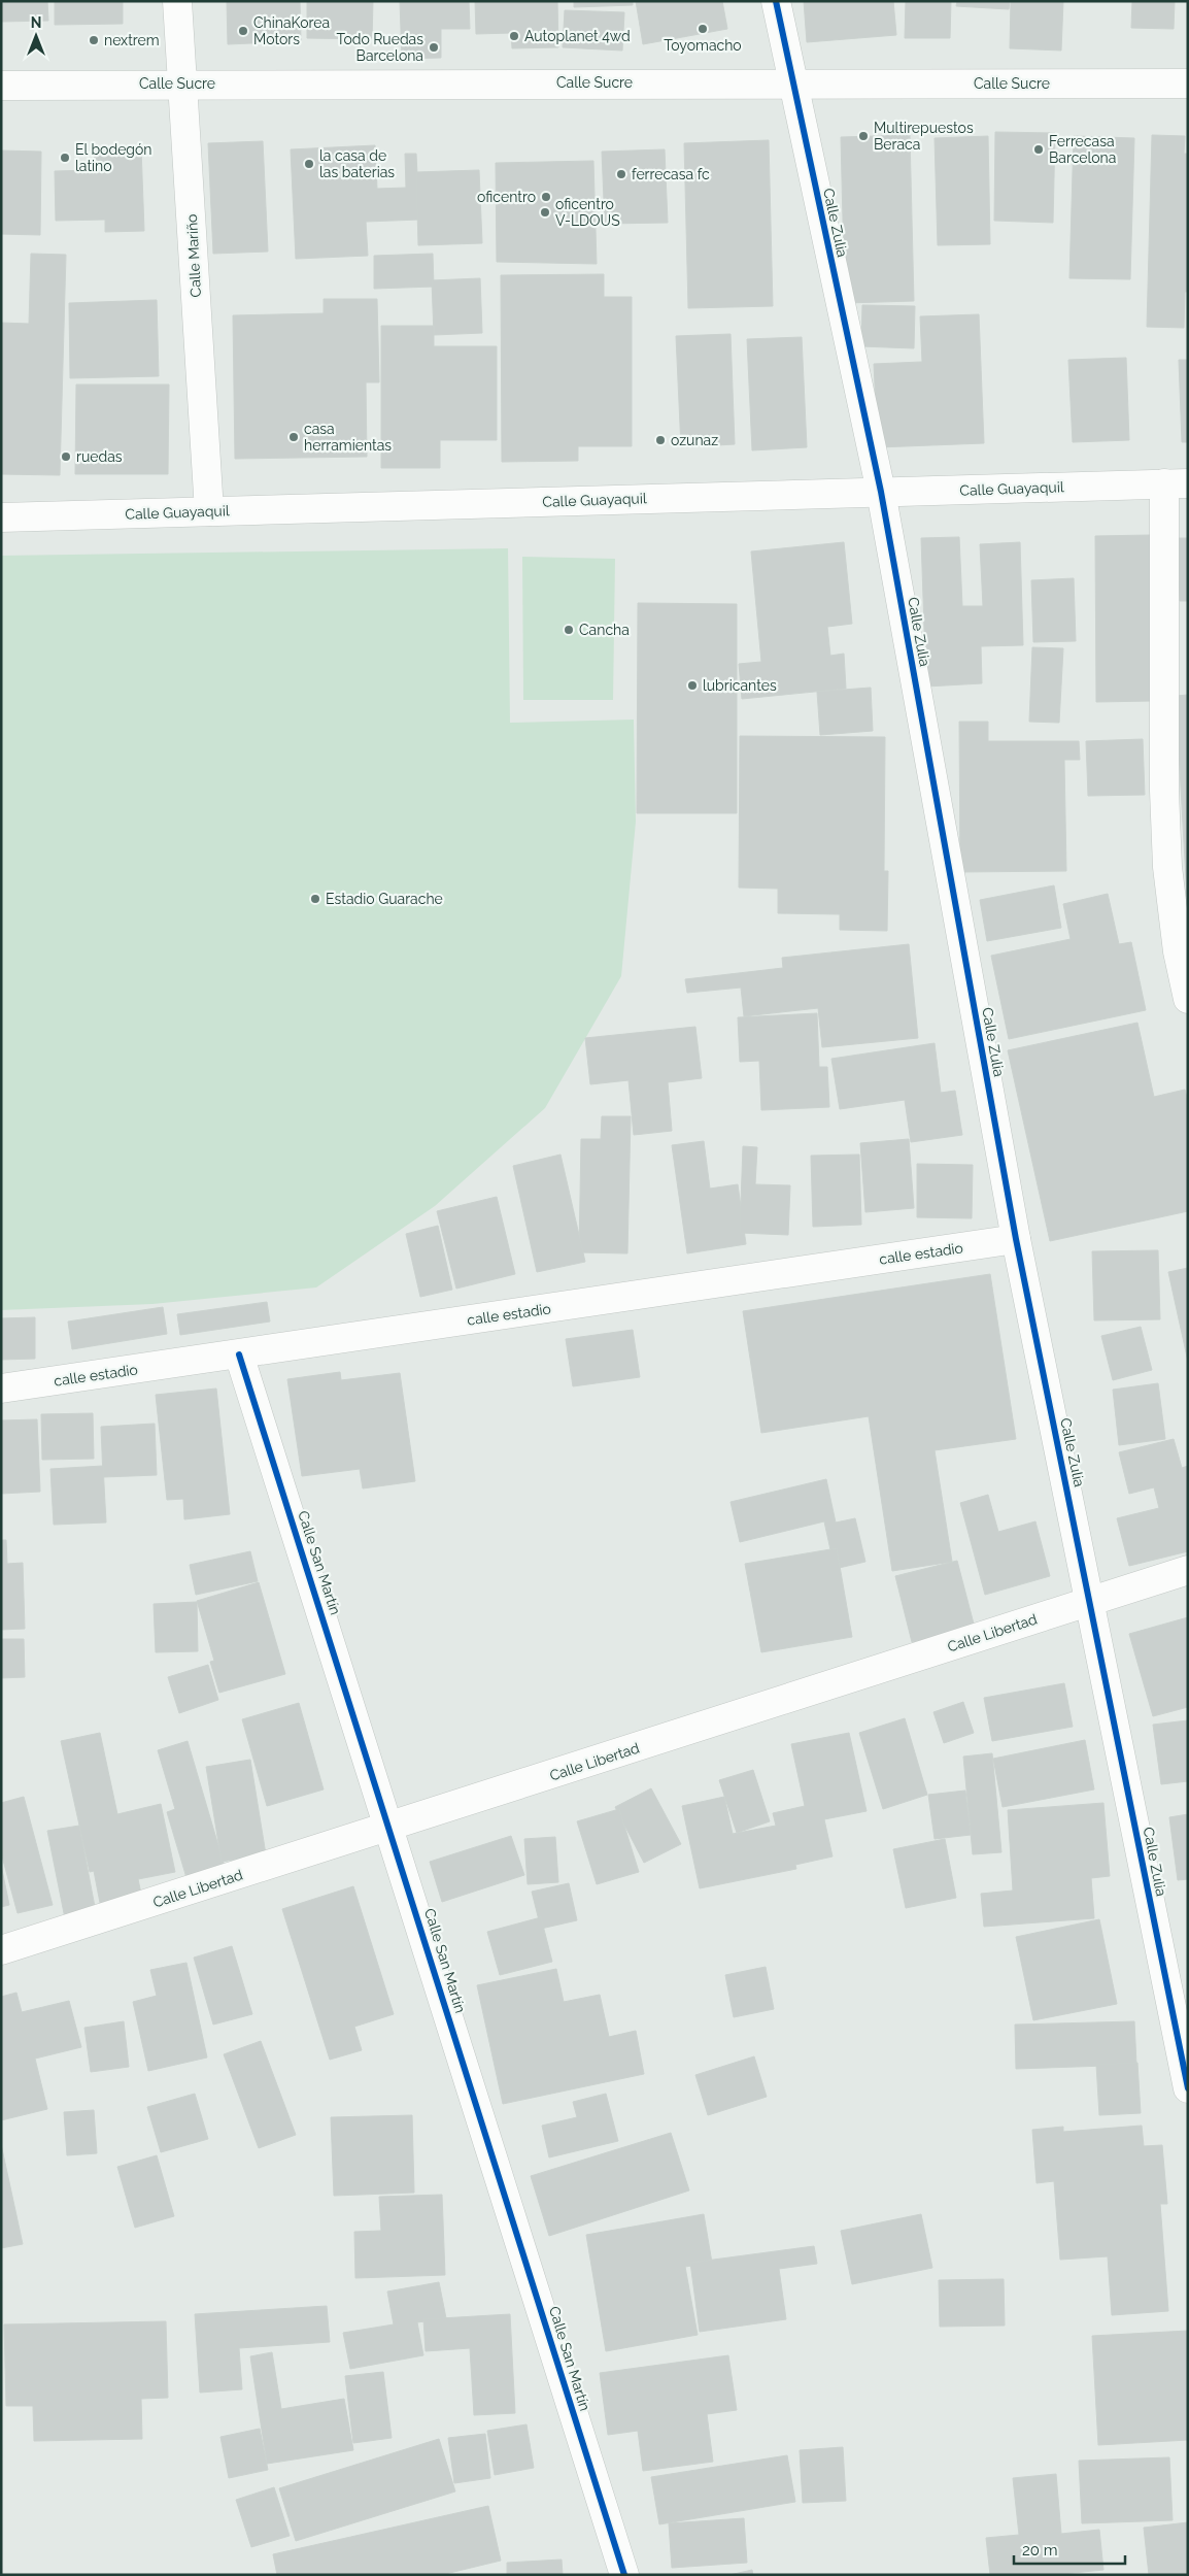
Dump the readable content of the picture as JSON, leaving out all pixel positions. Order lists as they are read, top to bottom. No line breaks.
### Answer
{"streets":{"street":["Calle Sucre","Calle Zulia","Calle Mariño","Calle Guayaquil","calle estadio","Calle San Martín","Calle Libertad"]},"crossings":[["Calle Sucre","Calle Zulia"],["Calle Sucre","Calle Mariño"],["Calle Zulia","Calle Guayaquil"],["Calle Zulia","calle estadio"],["Calle Zulia","Calle Libertad"],["Calle Mariño","Calle Guayaquil"],["calle estadio","Calle San Martín"],["Calle San Martín","Calle Libertad"]],"places":["Toyomacho","ChinaKorea Motors","Autoplanet 4wd","nextrem","Todo Ruedas Barcelona","Multirepuestos Beraca","Ferrecasa Barcelona","El bodegón latino","la casa de las baterias","ferrecasa fc","oficentro","oficentro V-LDOUS","casa herramientas","ozunaz","ruedas","Cancha","lubricantes","Estadio Guarache"],"scale_bar":"20 m","north":"top"}
